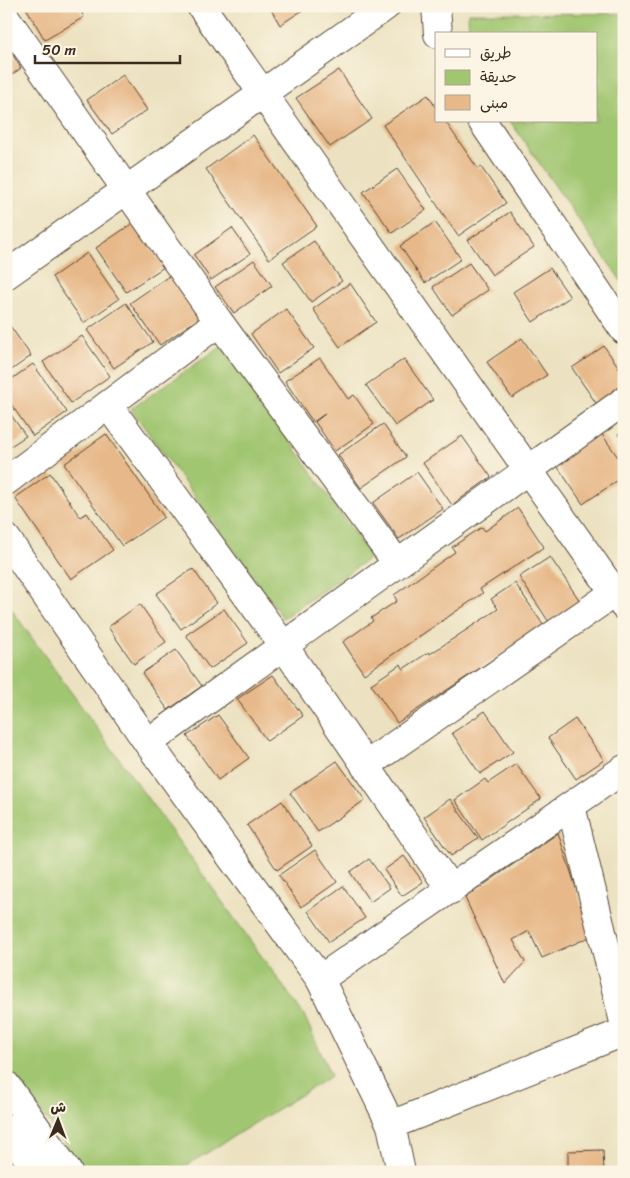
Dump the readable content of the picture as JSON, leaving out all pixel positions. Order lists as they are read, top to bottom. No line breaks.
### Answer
{"legend":["طريق","حديقة","مبنى"],"scale_bar":"50 m","north":"top"}
